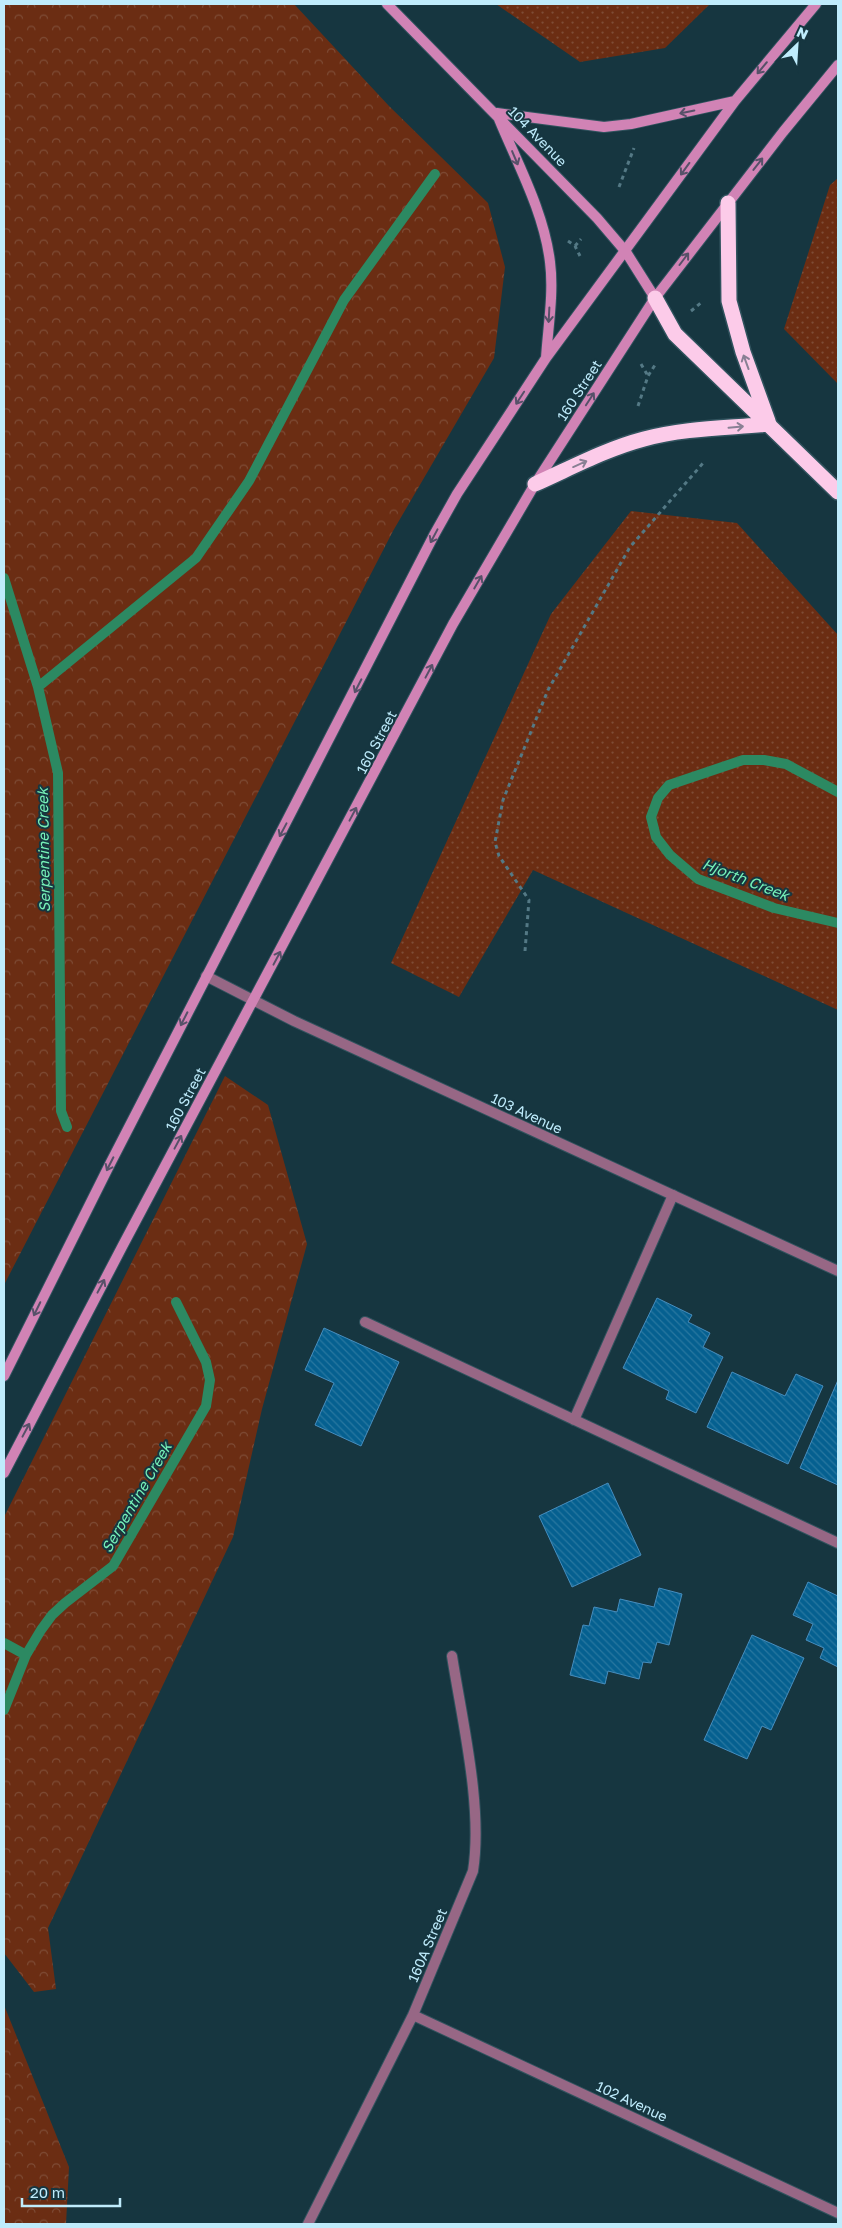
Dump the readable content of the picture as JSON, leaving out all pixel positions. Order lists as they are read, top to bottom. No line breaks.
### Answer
{"streets":{"main road":["104 Avenue","160 Street"],"street":["103 Avenue","160A Street","102 Avenue"]},"crossings":[["104 Avenue","160 Street"],["160 Street","103 Avenue"],["160A Street","102 Avenue"]],"water":["Serpentine Creek","Hjorth Creek"],"scale_bar":"20 m","north":"top right"}
